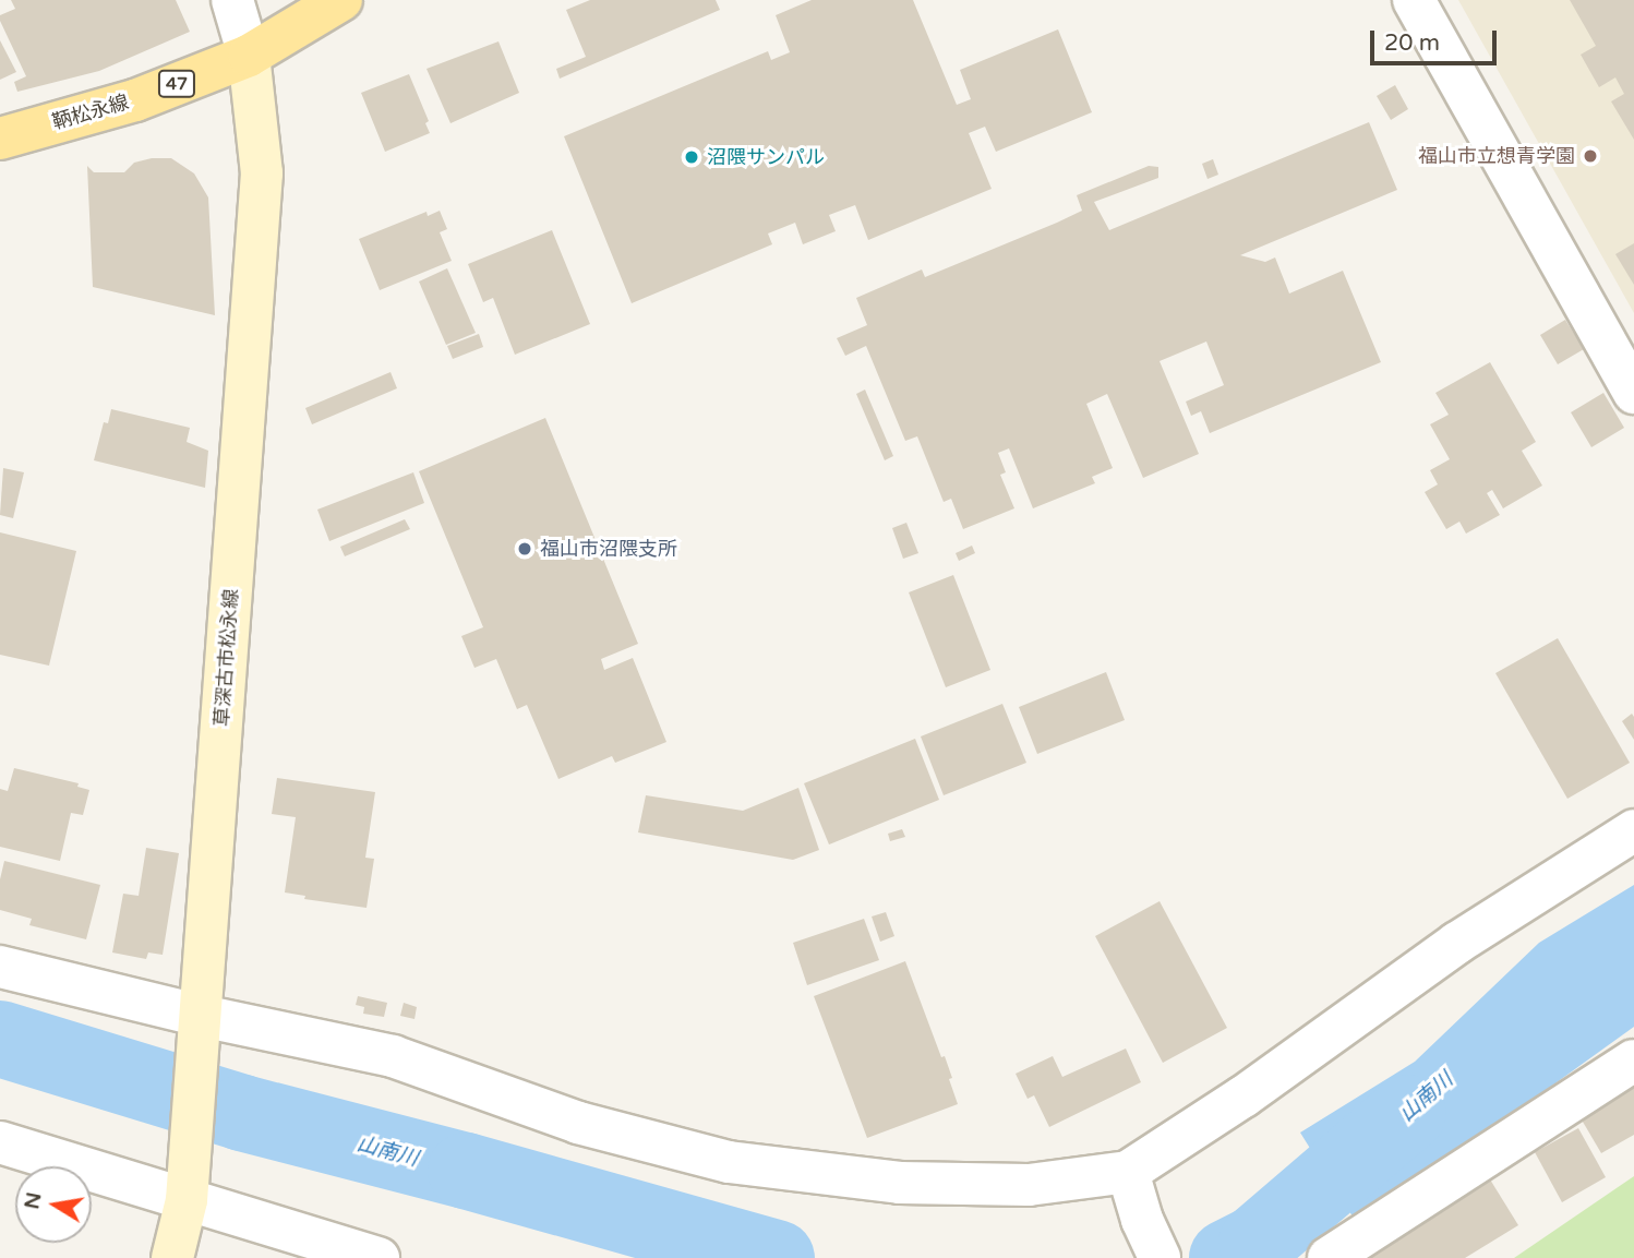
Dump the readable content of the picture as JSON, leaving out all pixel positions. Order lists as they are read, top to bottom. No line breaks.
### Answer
{"streets":{"main road":["47","鞆松永線","草深古市松永線"]},"crossings":[["鞆松永線","草深古市松永線"]],"water":["山南川"],"places":["福山市立想青学園","沼隈サンパル","福山市沼隈支所"],"scale_bar":"20 m","north":"left"}
